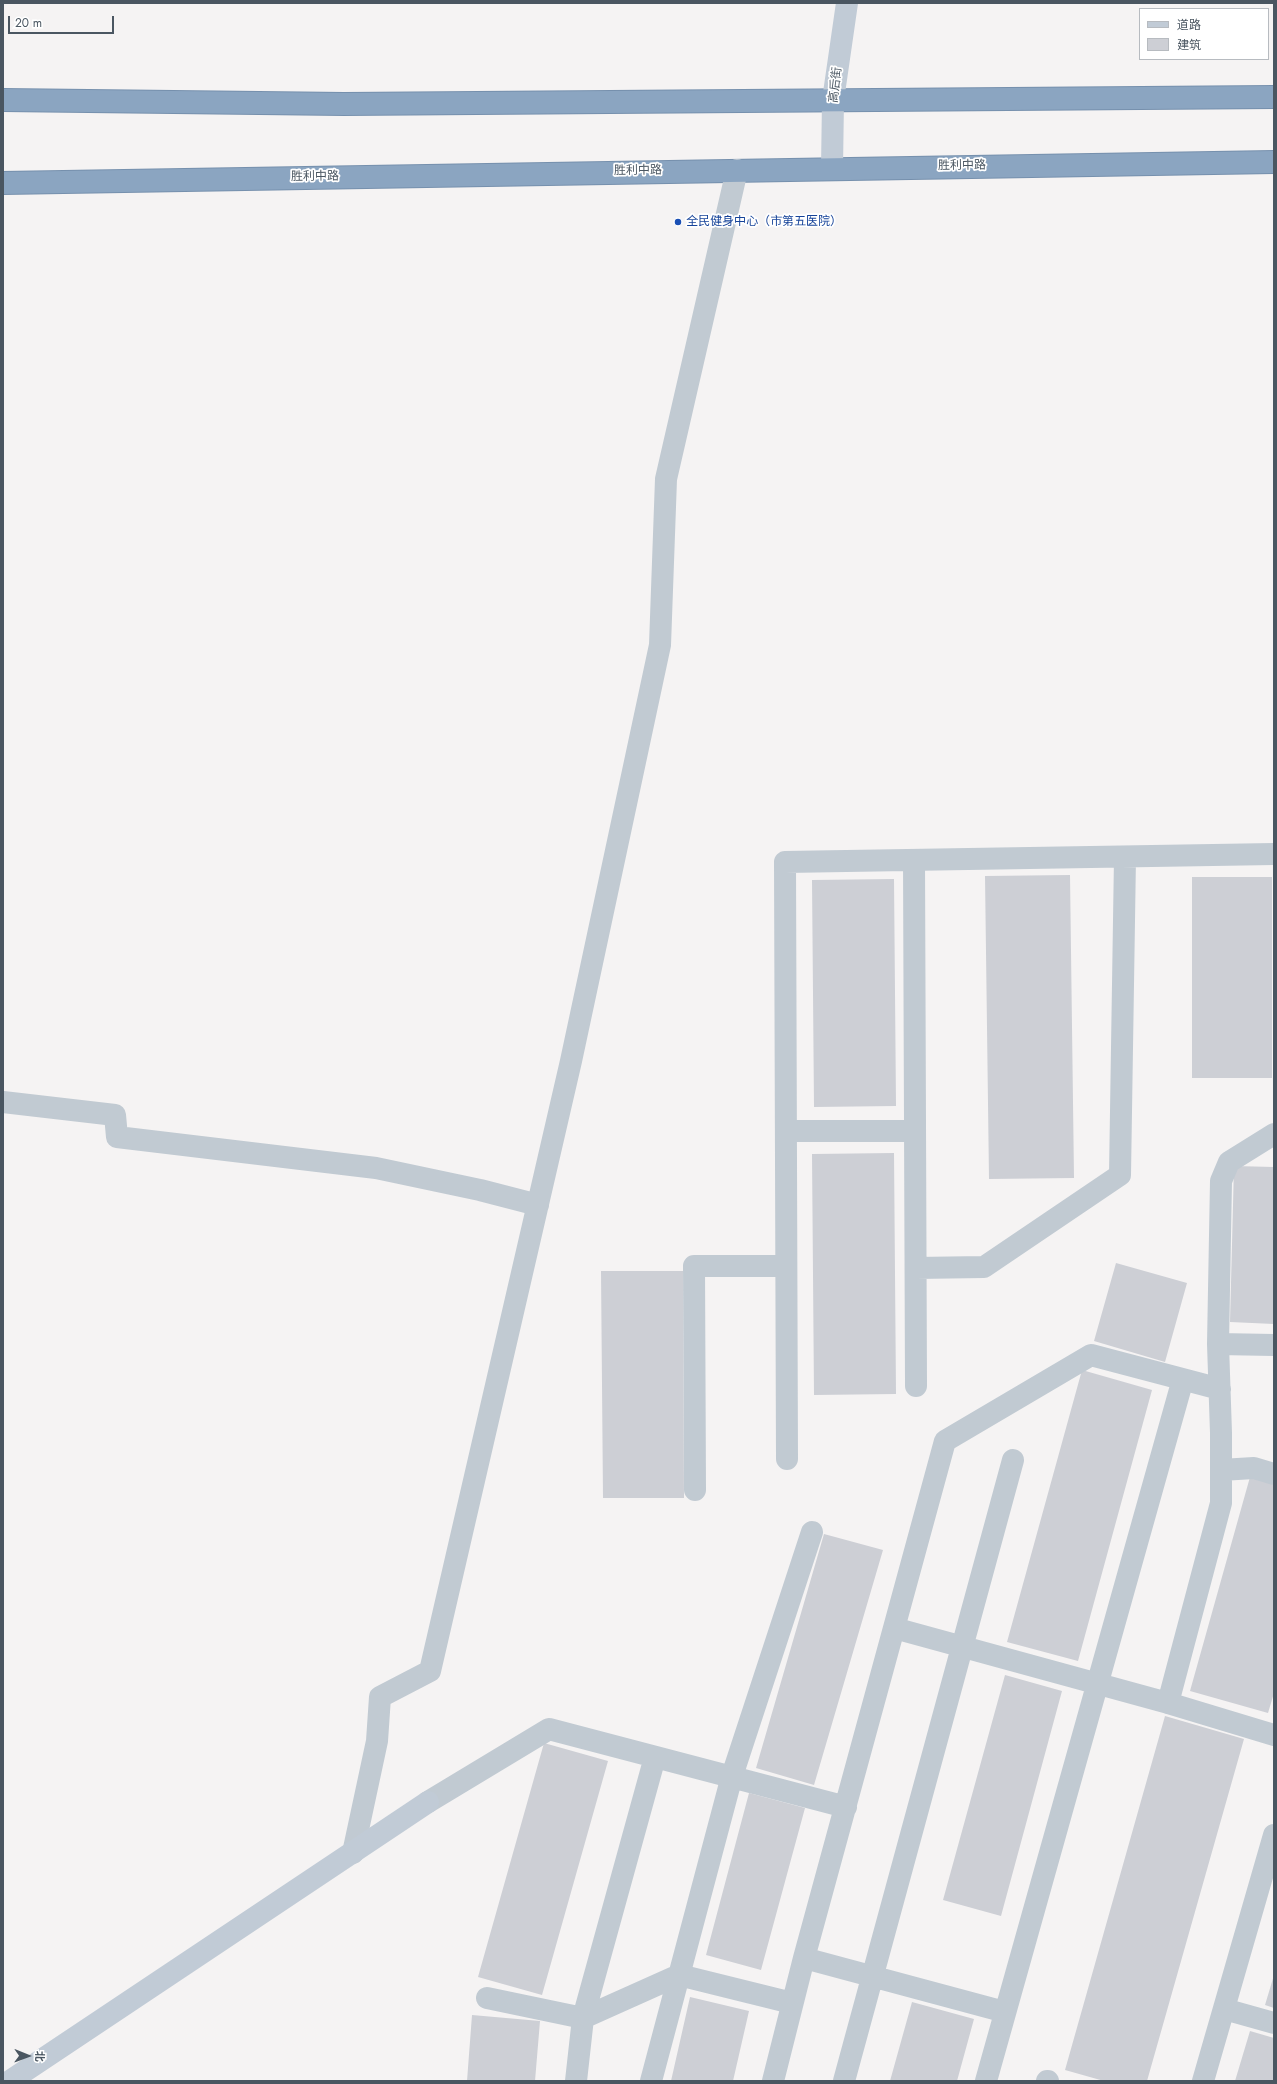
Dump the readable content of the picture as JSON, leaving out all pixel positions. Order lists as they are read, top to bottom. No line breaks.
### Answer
{"streets":{"highway":["胜利中路"],"street":["高后街"]},"crossings":[["高后街","胜利中路"]],"places":["全民健身中心（市第五医院）"],"legend":["道路","建筑"],"scale_bar":"20 m","north":"right"}
